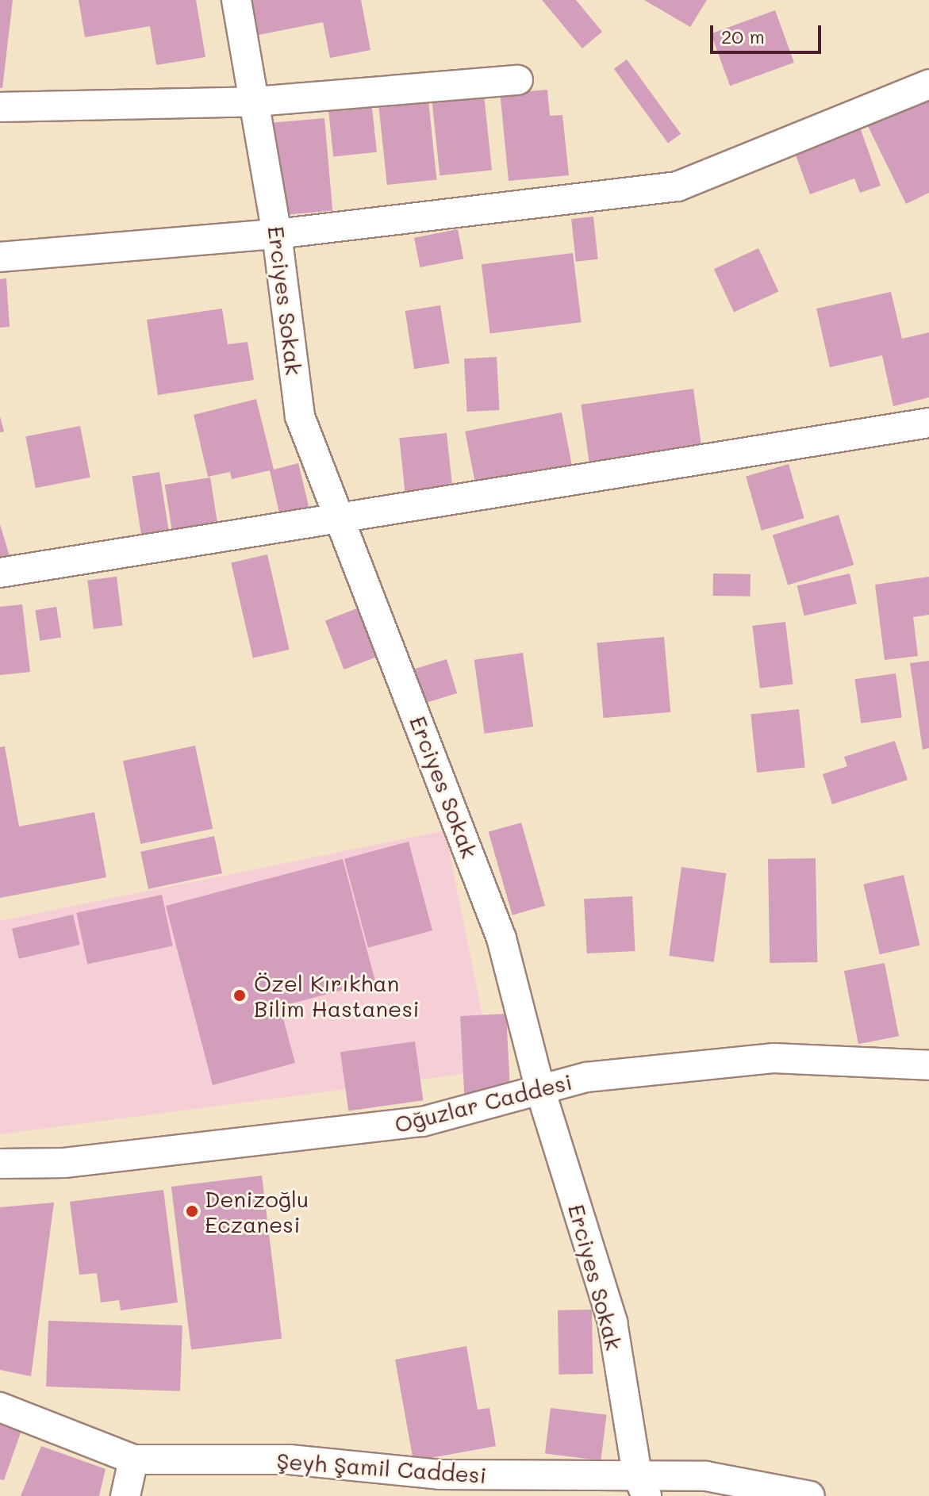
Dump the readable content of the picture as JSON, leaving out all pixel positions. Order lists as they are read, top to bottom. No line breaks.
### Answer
{"streets":{"street":["Erciyes Sokak","Oğuzlar Caddesi","Şeyh Şamil Caddesi"]},"crossings":[["Erciyes Sokak","Oğuzlar Caddesi"],["Erciyes Sokak","Şeyh Şamil Caddesi"]],"places":["Özel Kırıkhan Bilim Hastanesi","Denizoğlu Eczanesi"],"scale_bar":"20 m"}
